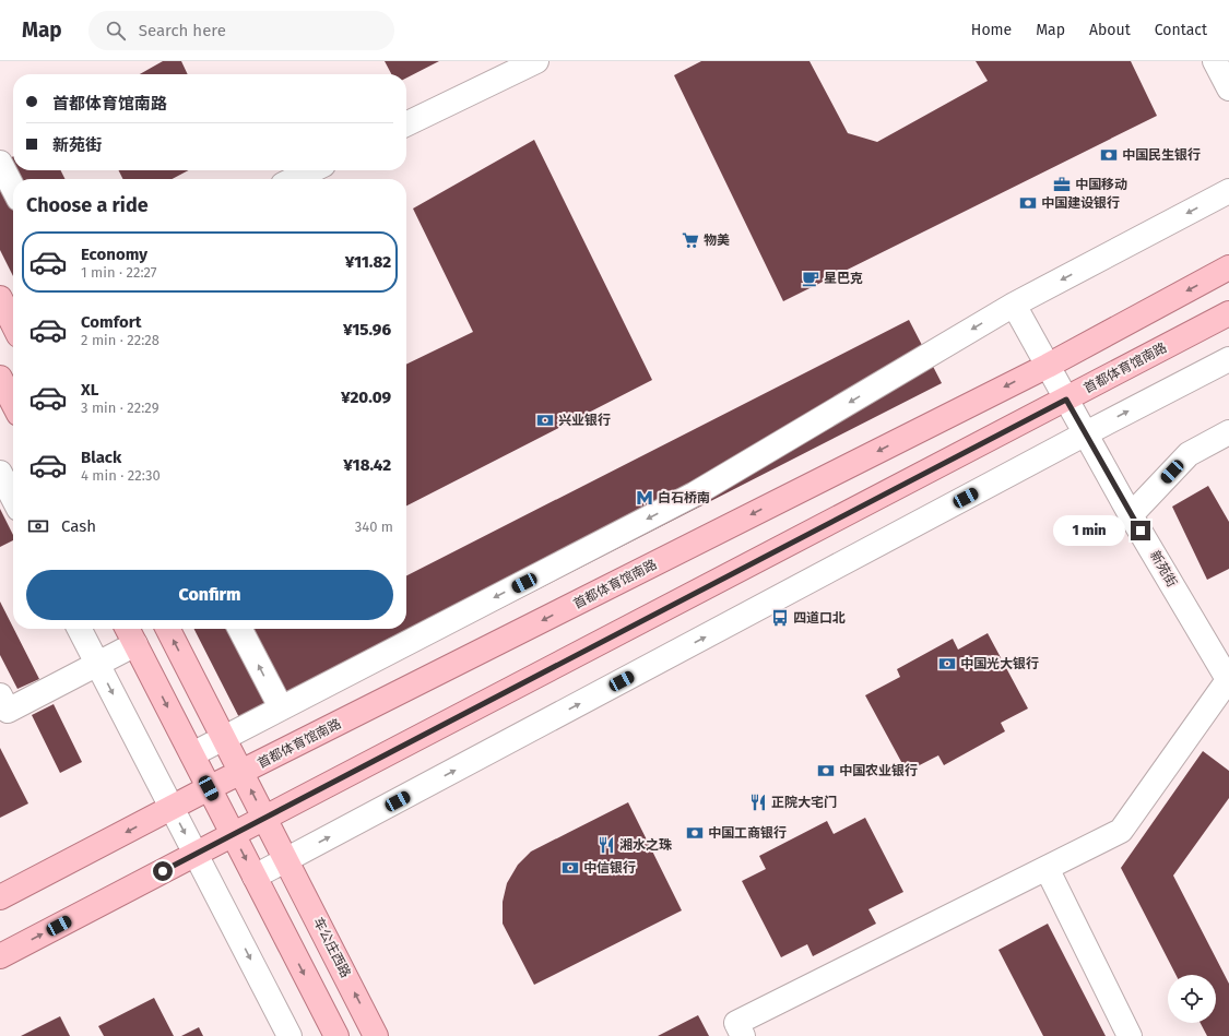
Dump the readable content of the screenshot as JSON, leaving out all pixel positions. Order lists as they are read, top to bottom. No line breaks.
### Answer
{"streets":{"main road":["首都体育馆南路","车公庄西路"],"street":["新苑街"]},"crossings":[["首都体育馆南路","新苑街"],["首都体育馆南路","车公庄西路"]],"places":{"bank":["中国民生银行","中国建设银行","兴业银行","中国光大银行","中国农业银行","中国工商银行","中信银行"],"office":["中国移动"],"supermarket":["物美"],"cafe":["星巴克"],"metro station":["白石桥南"],"bus stop":["四道口北"],"restaurant":["正院大宅门","湘水之珠"]},"page":{"header":"Map","search":"Search here","nav":["Home","Map","About","Contact"],"banner":["首都体育馆南路","新苑街"],"heading":"Choose a ride","list":[{"name":"Economy","note":"1 min · 22:27","value":"¥11.82"},{"name":"Comfort","note":"2 min · 22:28","value":"¥15.96"},{"name":"XL","note":"3 min · 22:29","value":"¥20.09"},{"name":"Black","note":"4 min · 22:30","value":"¥18.42"}],"pay":["Cash","340 m"],"bubble":"1 min","buttons":"Confirm"}}
